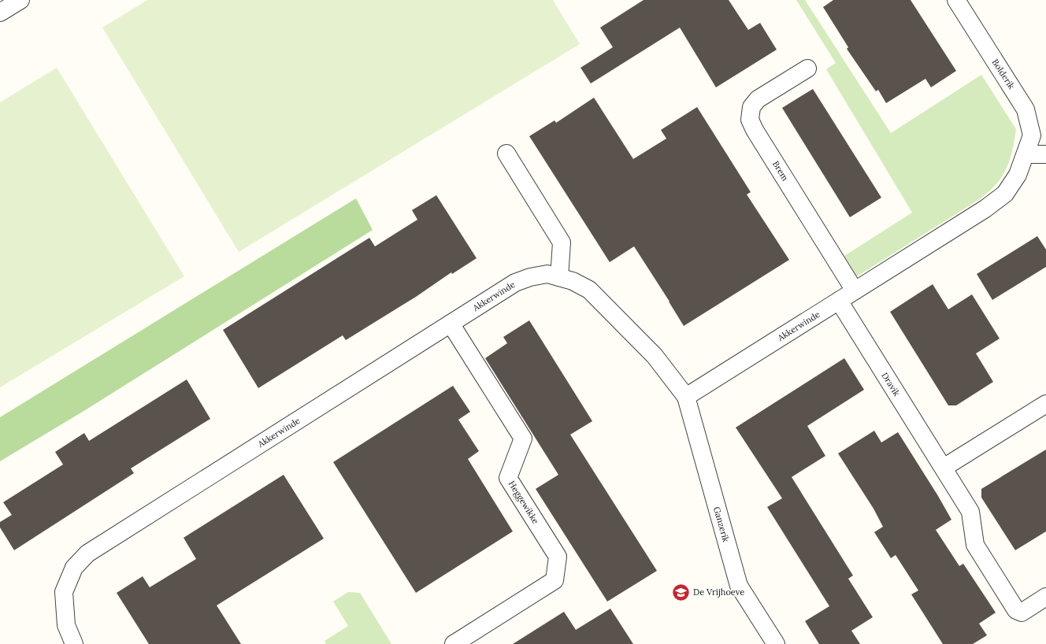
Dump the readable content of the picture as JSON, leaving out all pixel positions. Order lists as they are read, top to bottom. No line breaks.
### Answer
{"streets":{"street":["Bolderik","Brem","Akkerwinde","Dravik","Heggewikke","Ganzerik"]},"crossings":[["Bolderik","Akkerwinde"],["Brem","Akkerwinde"],["Akkerwinde","Dravik"],["Akkerwinde","Heggewikke"],["Akkerwinde","Ganzerik"]],"places":{"school or university":["De Vrijhoeve"]}}
